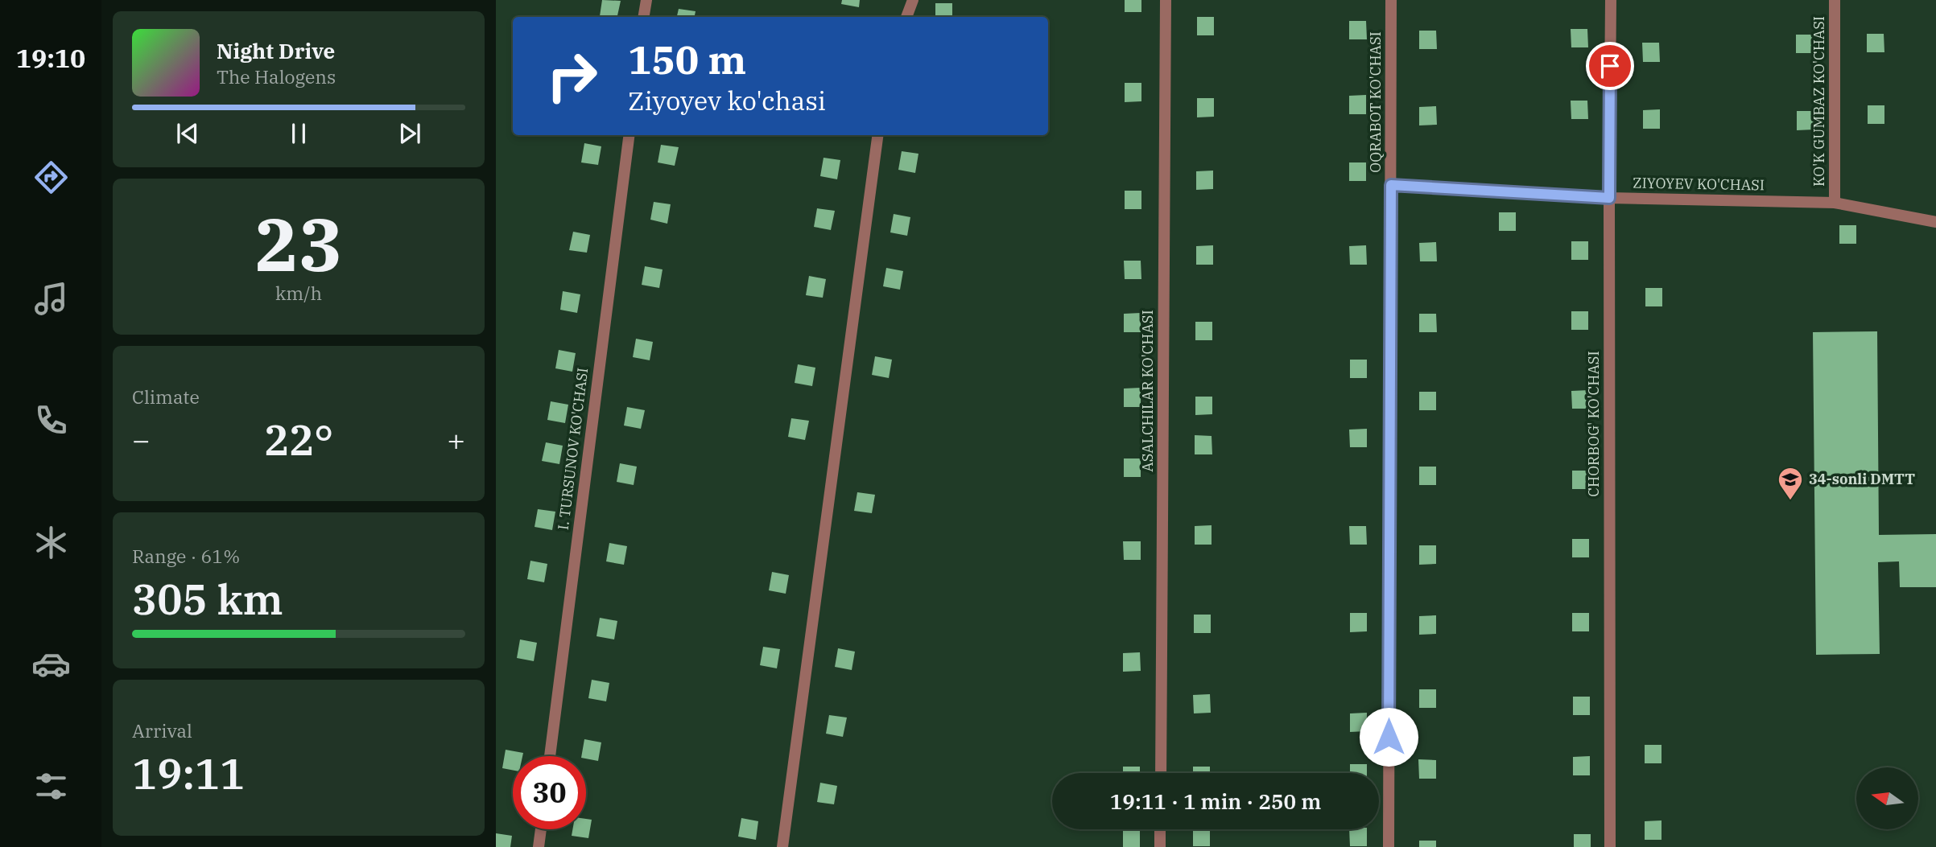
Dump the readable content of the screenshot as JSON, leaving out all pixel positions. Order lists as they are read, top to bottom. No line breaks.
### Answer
{"streets":{"street":["KO'K GUMBAZ KO'CHASI","OQRABOT KO'CHASI","ZIYOYEV KO'CHASI","ASALCHILAR KO'CHASI","CHORBOG' KO'CHASI","I. TURSUNOV KO'CHASI"]},"crossings":[["KO'K GUMBAZ KO'CHASI","ZIYOYEV KO'CHASI"],["OQRABOT KO'CHASI","ZIYOYEV KO'CHASI"],["ZIYOYEV KO'CHASI","CHORBOG' KO'CHASI"]],"places":{"school or university":["34-sonli DMTT"]},"north":"left","page":{"tabs":"19:10","turn":["150 m","Ziyoyev ko'chasi"],"song":["Night Drive","The Halogens"],"tile":[["23","km/h"],"Climate",["Range · 61%","305 km"],["Arrival","19:11"]],"heat":["−","22°","+"],"limit":"30","trip":"19:11 · 1 min · 250 m"}}
